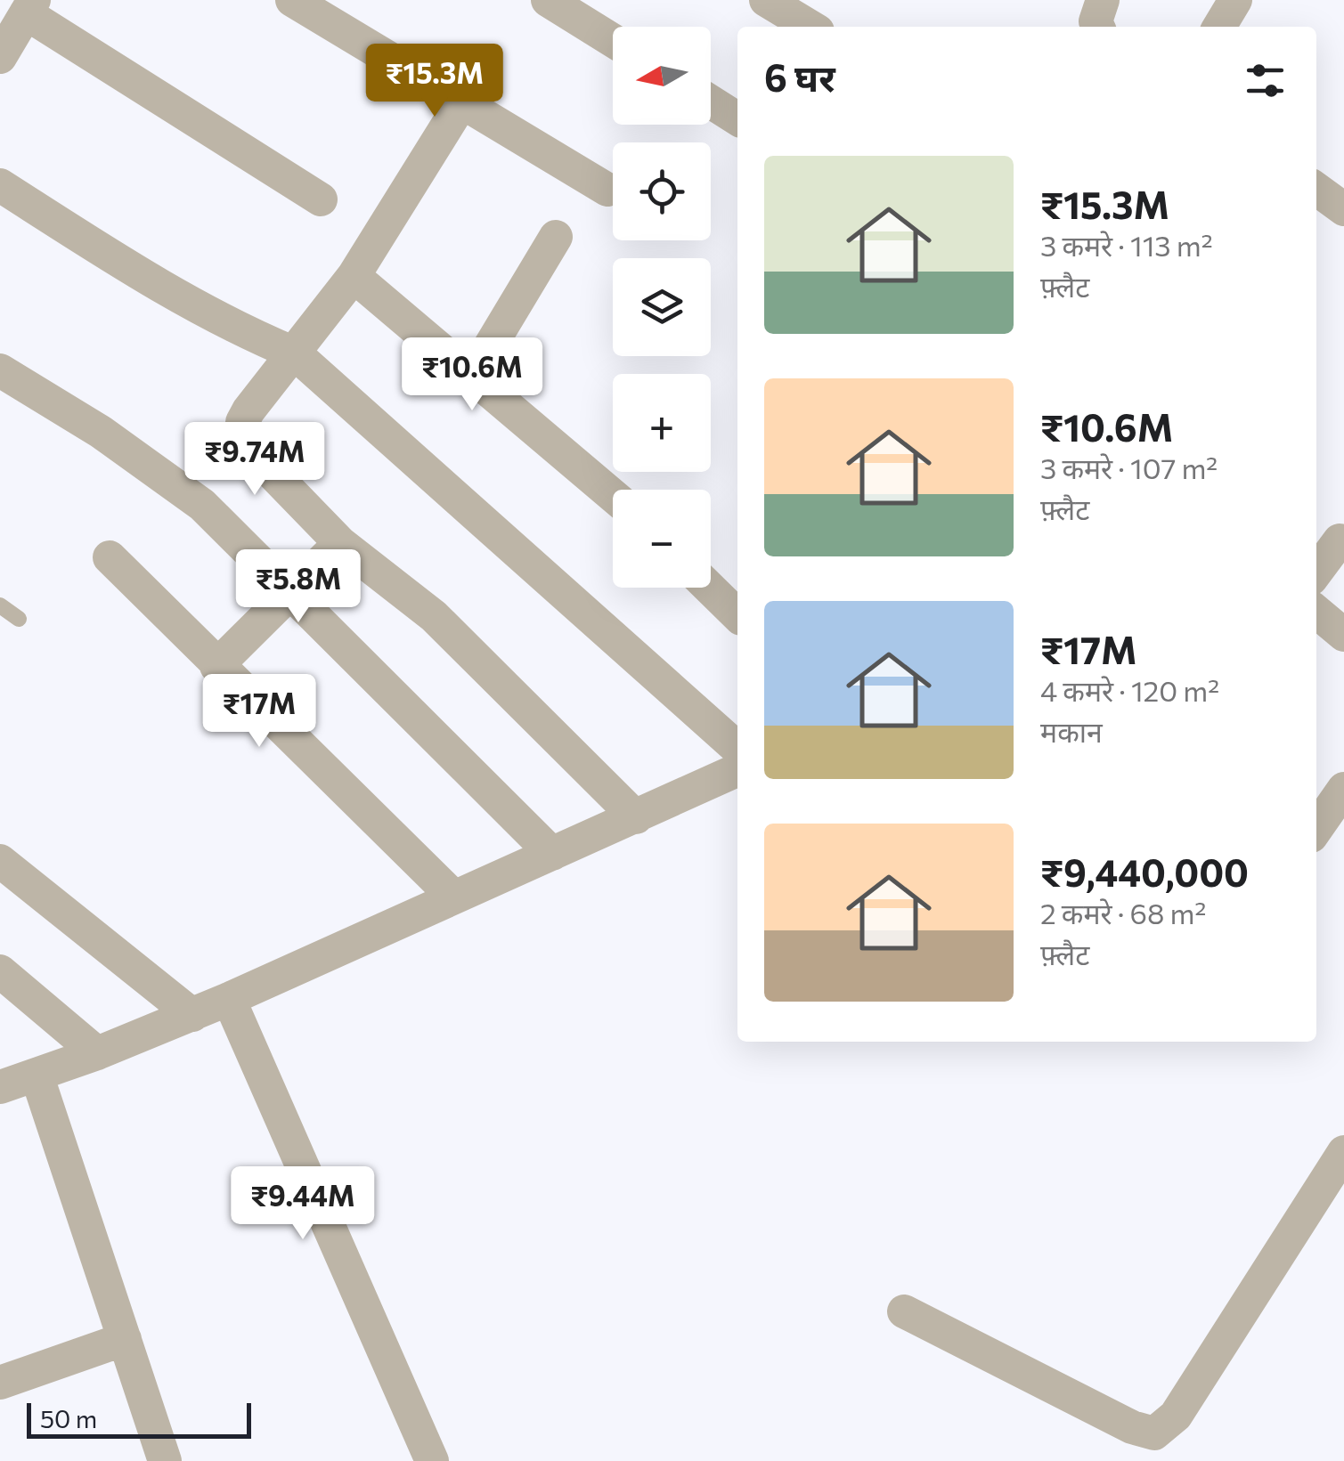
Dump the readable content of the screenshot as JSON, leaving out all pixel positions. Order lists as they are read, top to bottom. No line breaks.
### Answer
{"scale_bar":"50 m","north":"left","page":{"map_buttons":["+","−"],"heading":"6 घर","price":["₹15.3M","₹10.6M","₹9.74M","₹5.8M","₹17M","₹9.44M"],"list":[{"name":"₹15.3M","note":"3 कमरे · 113 m² · फ़्लैट"},{"name":"₹10.6M","note":"3 कमरे · 107 m² · फ़्लैट"},{"name":"₹17M","note":"4 कमरे · 120 m² · मकान"},{"name":"₹9,440,000","note":"2 कमरे · 68 m² · फ़्लैट"}],"scale":"50 m"}}
